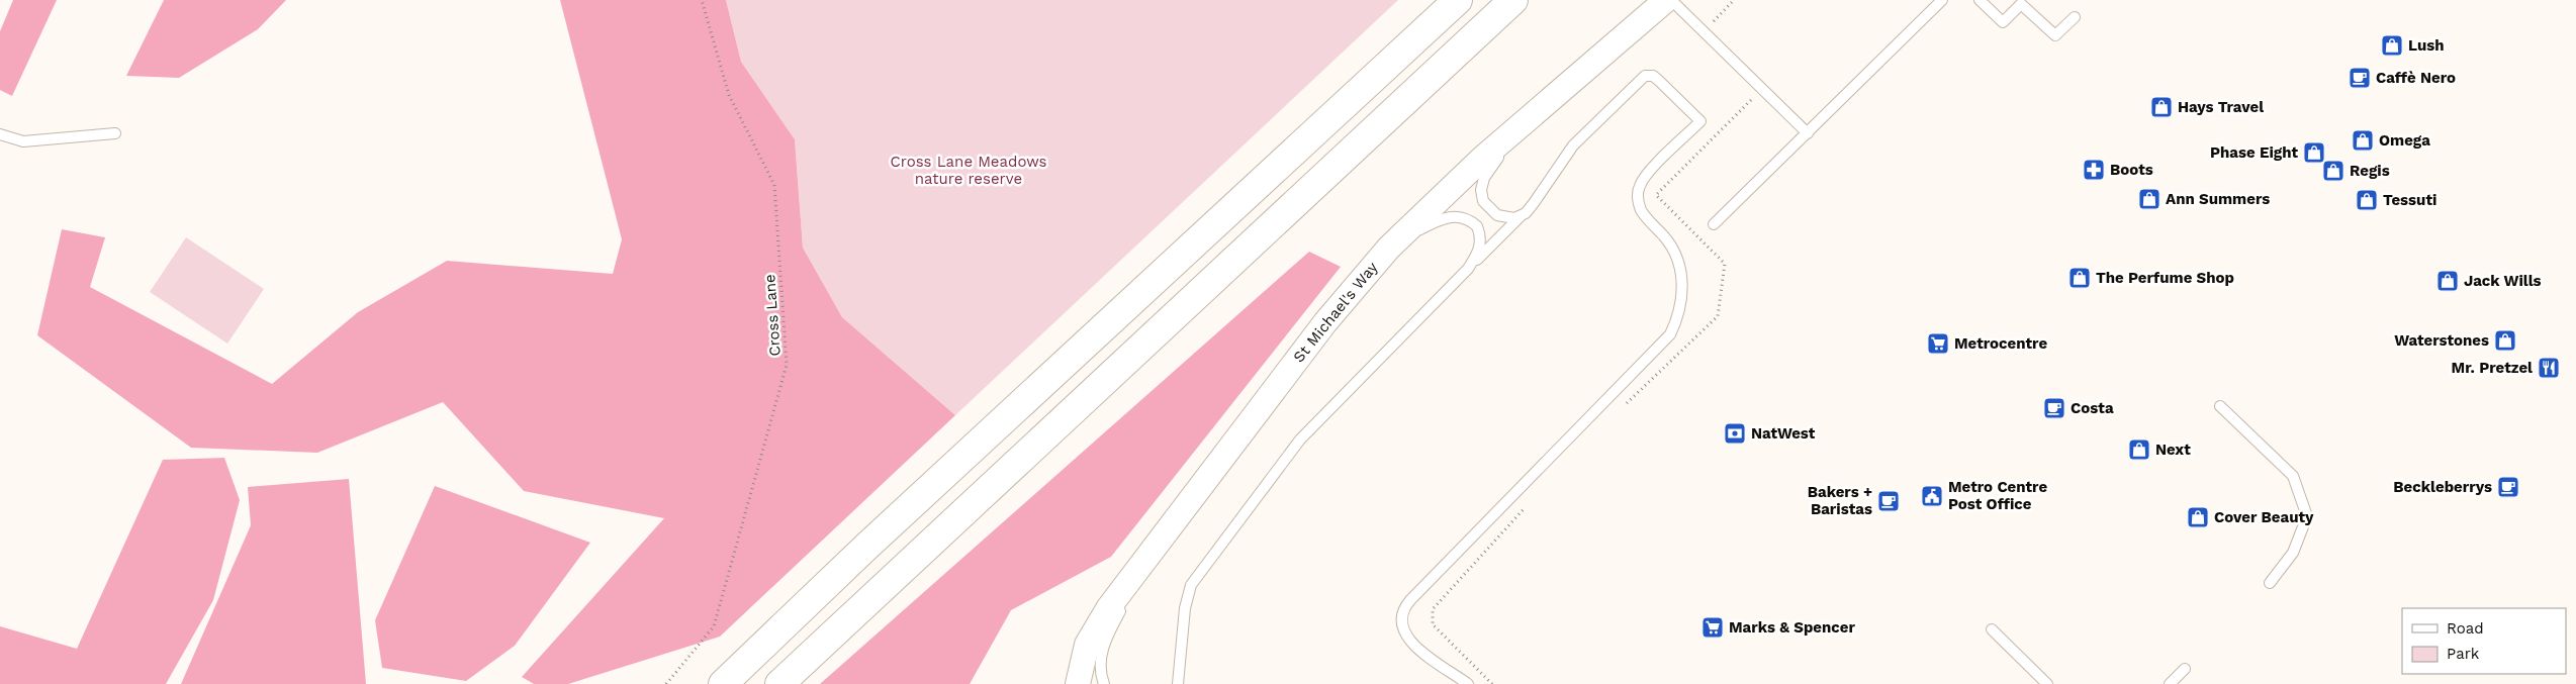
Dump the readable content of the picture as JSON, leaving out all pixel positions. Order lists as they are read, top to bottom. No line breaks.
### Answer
{"streets":{"street":["St Michael's Way"],"path":["Cross Lane"]},"parks":["Cross Lane Meadows nature reserve"],"places":{"shop":["Lush","Hays Travel","Omega","Phase Eight","Regis","Ann Summers","Tessuti","The Perfume Shop","Jack Wills","Waterstones","Next","Cover Beauty"],"cafe":["Caffè Nero","Costa","Beckleberrys","Bakers + Baristas"],"pharmacy":["Boots"],"supermarket":["Metrocentre","Marks & Spencer"],"restaurant":["Mr. Pretzel"],"bank":["NatWest"],"public building":["Metro Centre Post Office"]},"legend":["Road","Park"]}
